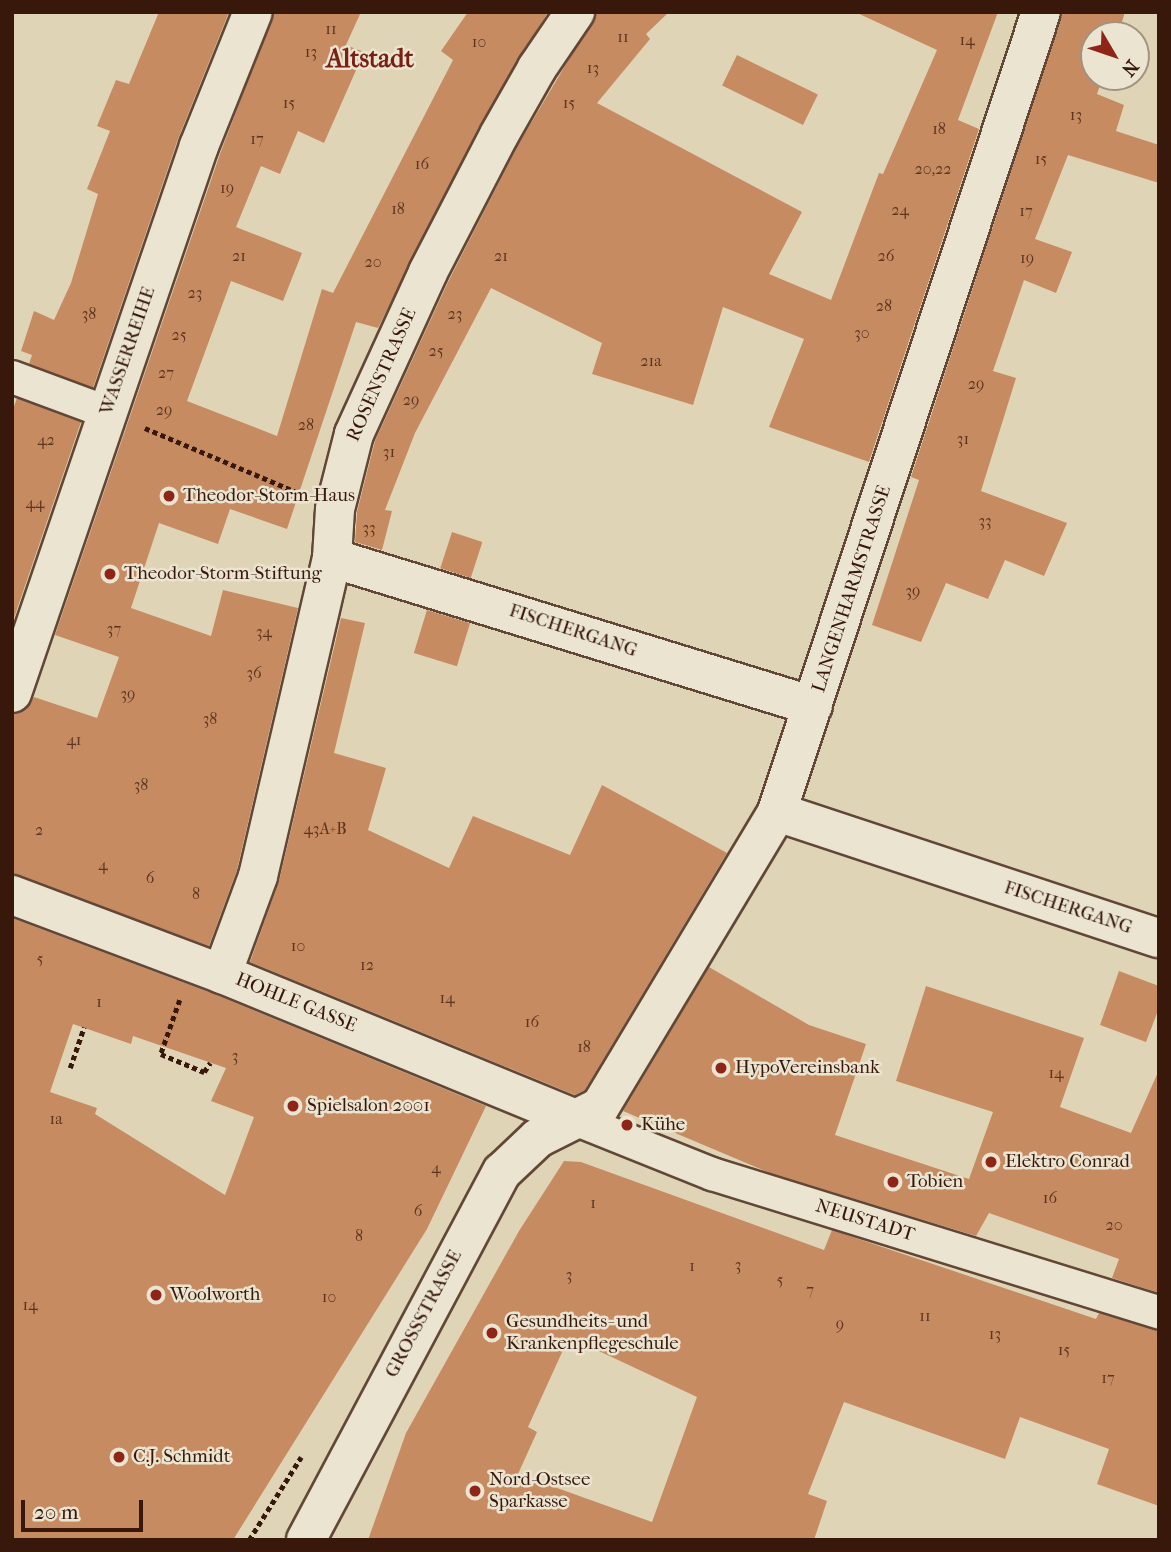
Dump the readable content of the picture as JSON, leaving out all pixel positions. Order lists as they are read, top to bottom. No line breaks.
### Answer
{"streets":{"street":["WASSERREIHE","ROSENSTRASSE","LANGENHARMSTRASSE","FISCHERGANG","HOHLE GASSE","NEUSTADT","GROSSSTRASSE"]},"crossings":[["ROSENSTRASSE","FISCHERGANG"],["ROSENSTRASSE","HOHLE GASSE"],["LANGENHARMSTRASSE","FISCHERGANG"],["LANGENHARMSTRASSE","HOHLE GASSE"],["LANGENHARMSTRASSE","NEUSTADT"],["LANGENHARMSTRASSE","GROSSSTRASSE"],["HOHLE GASSE","NEUSTADT"],["HOHLE GASSE","GROSSSTRASSE"],["NEUSTADT","GROSSSTRASSE"]],"districts":["Altstadt"],"places":["Theodor-Storm-Haus","Theodor-Storm-Stiftung","HypoVereinsbank","Spielsalon 2001","Kühe","Elektro Conrad","Tobien","Woolworth","Gesundheits- und Krankenpflegeschule","C.J. Schmidt","Nord-Ostsee Sparkasse"],"house_numbers":["11","11","14","10","13","13","15","15","13","18","17","15","16","20,22","19","18","24","17","21","21","26","19","20","23","28","38","23","30","25","25","21a","27","29","29","29","28","31","42","31","44","33","33","39","37","34","36","39","38","41","38","43A+B","2","4","6","8","10","5","12","14","1","16","18","3","14","1a","4","16","1","6","20","8","3","1","3","5","7","10","14","11","9","13","15","17"],"scale_bar":"20 m","north":"bottom right"}
